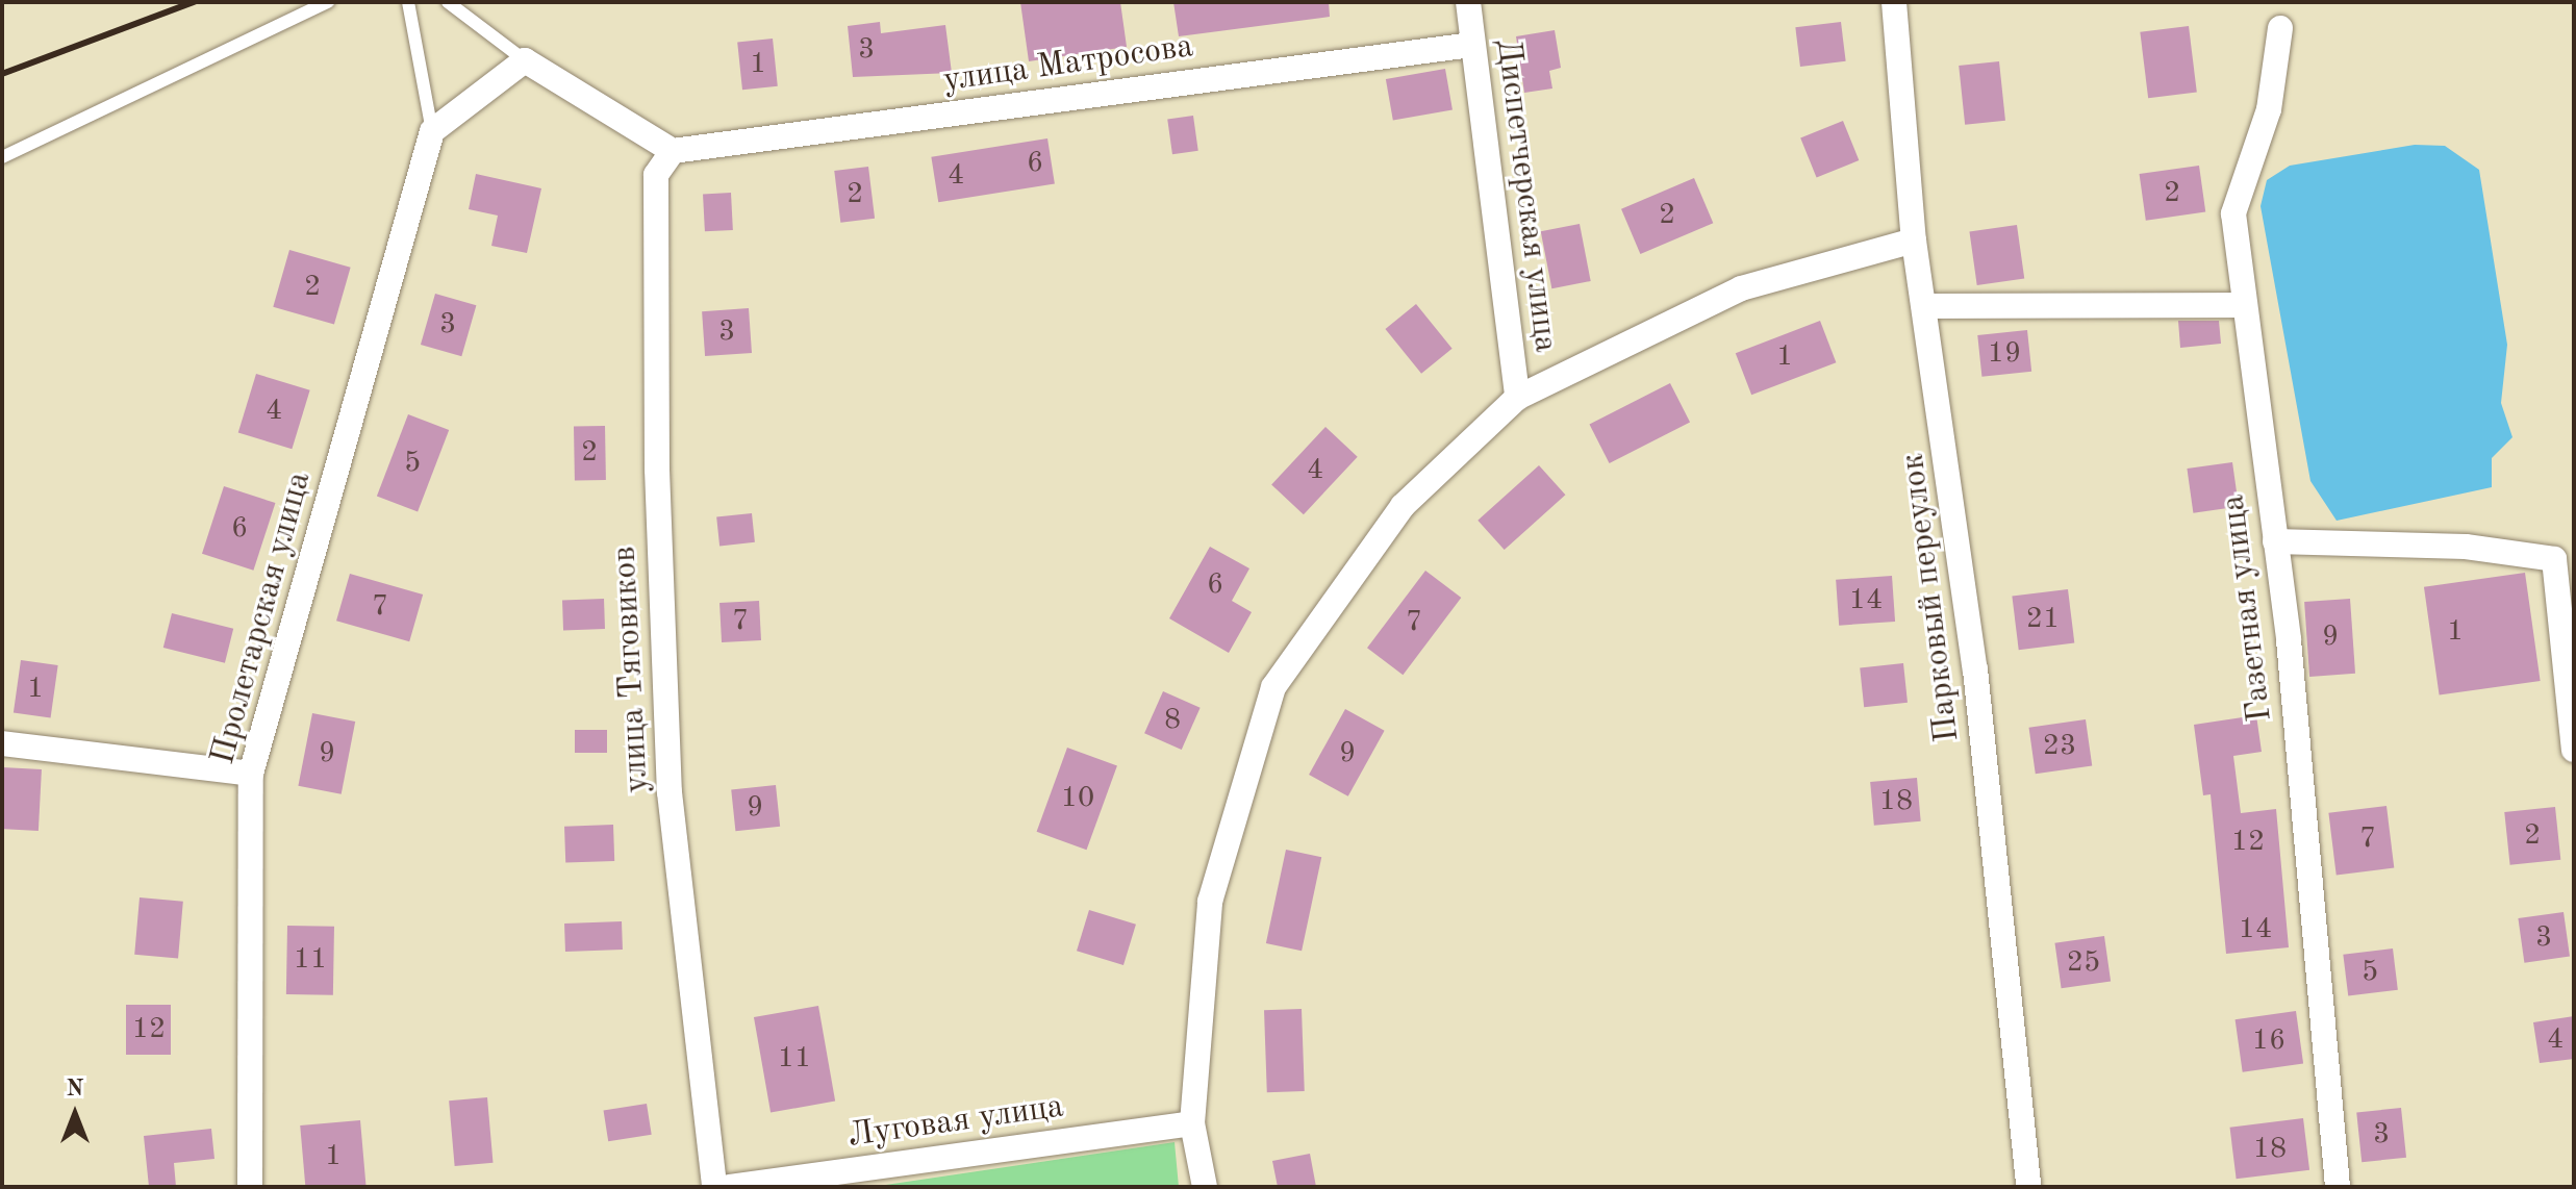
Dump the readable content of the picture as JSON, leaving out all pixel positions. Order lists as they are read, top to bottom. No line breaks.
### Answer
{"streets":{"street":["улица Матросова","Диспетчерская улица","Парковый переулок","Газетная улица","Пролетарская улица","улица Тяговиков","Луговая улица"]},"crossings":[["улица Матросова","Диспетчерская улица"],["улица Матросова","улица Тяговиков"]],"house_numbers":["3","1","6","4","2","2","2","2","3","3","19","1","4","2","5","4","6","6","14","7","21","7","7","1","9","1","8","23","9","9","10","18","9","2","7","12","14","3","11","25","5","12","4","16","11","3","18","1"],"north":"top"}
